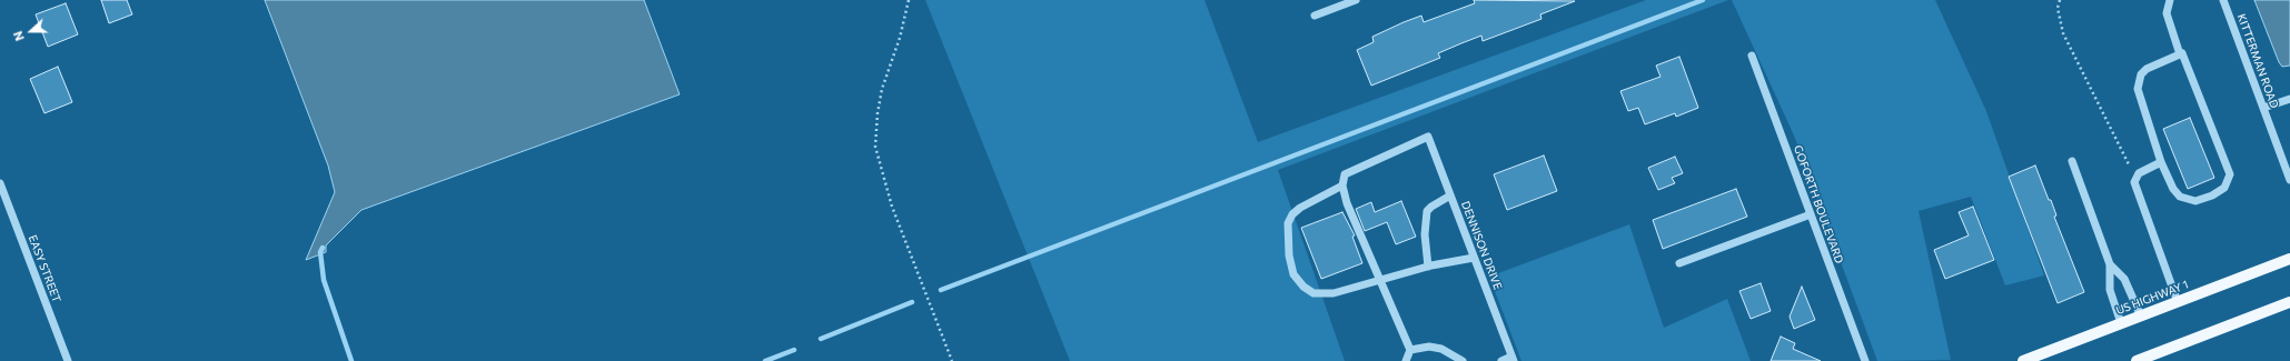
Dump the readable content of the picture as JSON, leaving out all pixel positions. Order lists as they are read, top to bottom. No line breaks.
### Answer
{"streets":{"main road":["US HIGHWAY 1"],"street":["KITTERMAN ROAD","GOFORTH BOULEVARD","DENNISON DRIVE","EASY STREET"]},"north":"left"}
